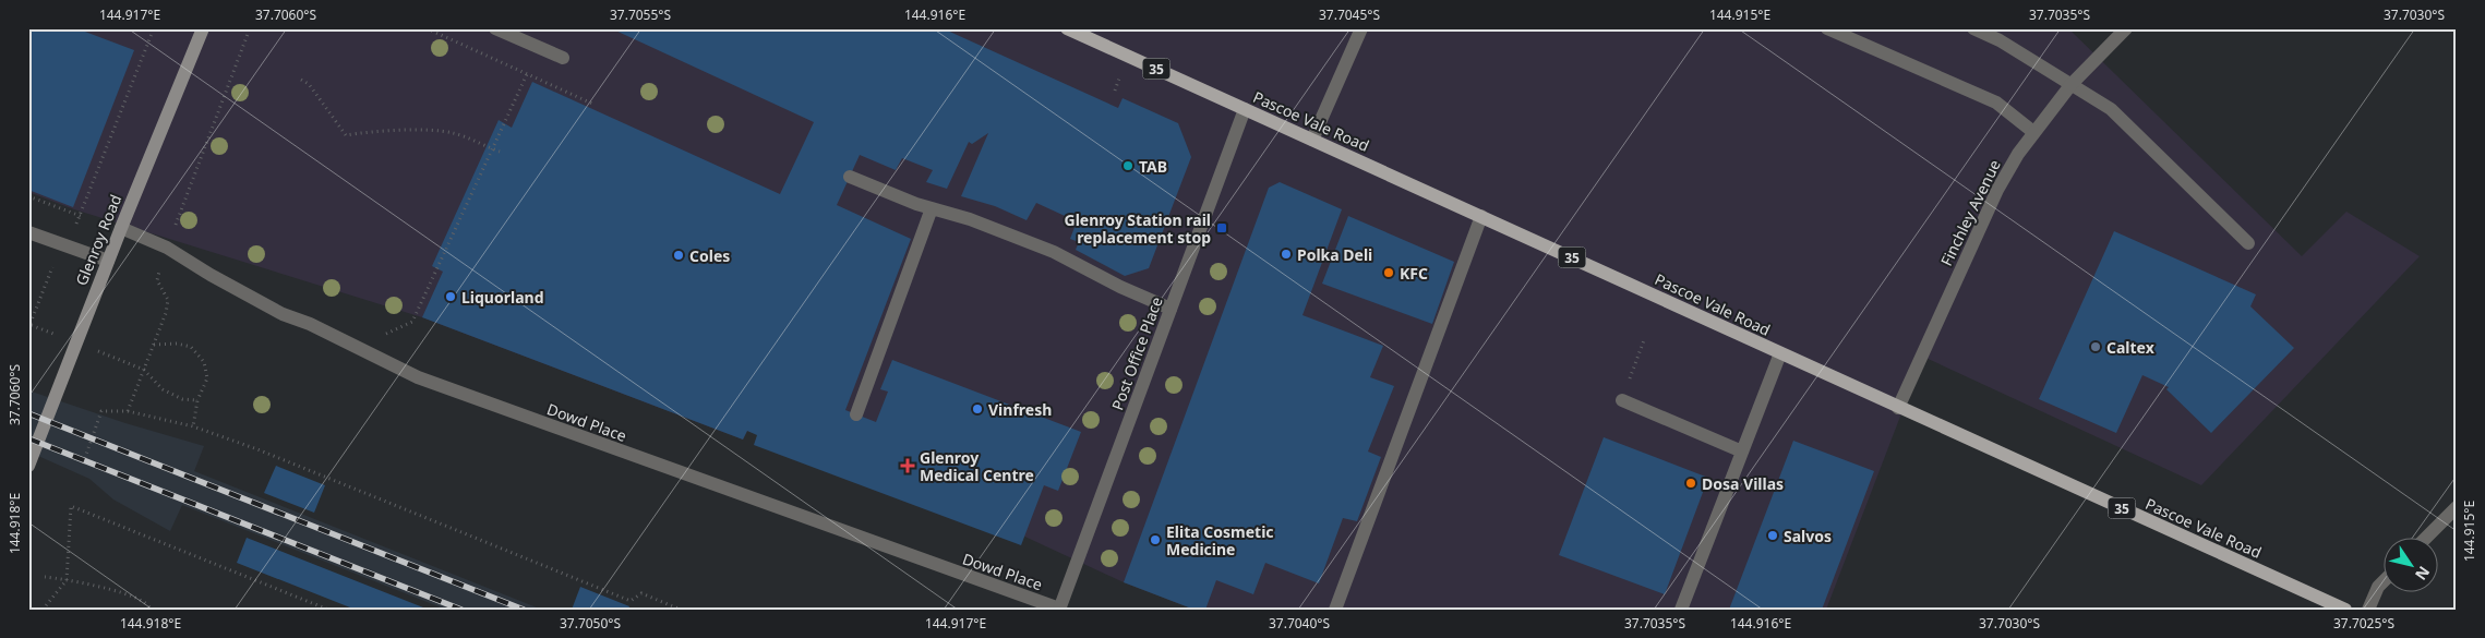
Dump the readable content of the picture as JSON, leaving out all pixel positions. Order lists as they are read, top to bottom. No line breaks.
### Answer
{"streets":{"main road":["35","Pascoe Vale Road","Glenroy Road"],"street":["Finchley Avenue","Post Office Place","Dowd Place"]},"crossings":[["Pascoe Vale Road","Finchley Avenue"],["Pascoe Vale Road","Post Office Place"],["Glenroy Road","Dowd Place"],["Post Office Place","Dowd Place"]],"places":{"other":["TAB","Polka Deli","Coles","KFC","Liquorland","Caltex","Vinfresh","Dosa Villas","Salvos","Elita Cosmetic Medicine"],"transit":["Glenroy Station rail replacement stop"],"health":["Glenroy Medical Centre"]},"north":"bottom right","coordinates":["144.917°E","37.7060°S","37.7055°S","144.916°E","37.7045°S","144.915°E","37.7035°S","37.7030°S","144.918°E","37.7050°S","37.7040°S","37.7025°S"]}
